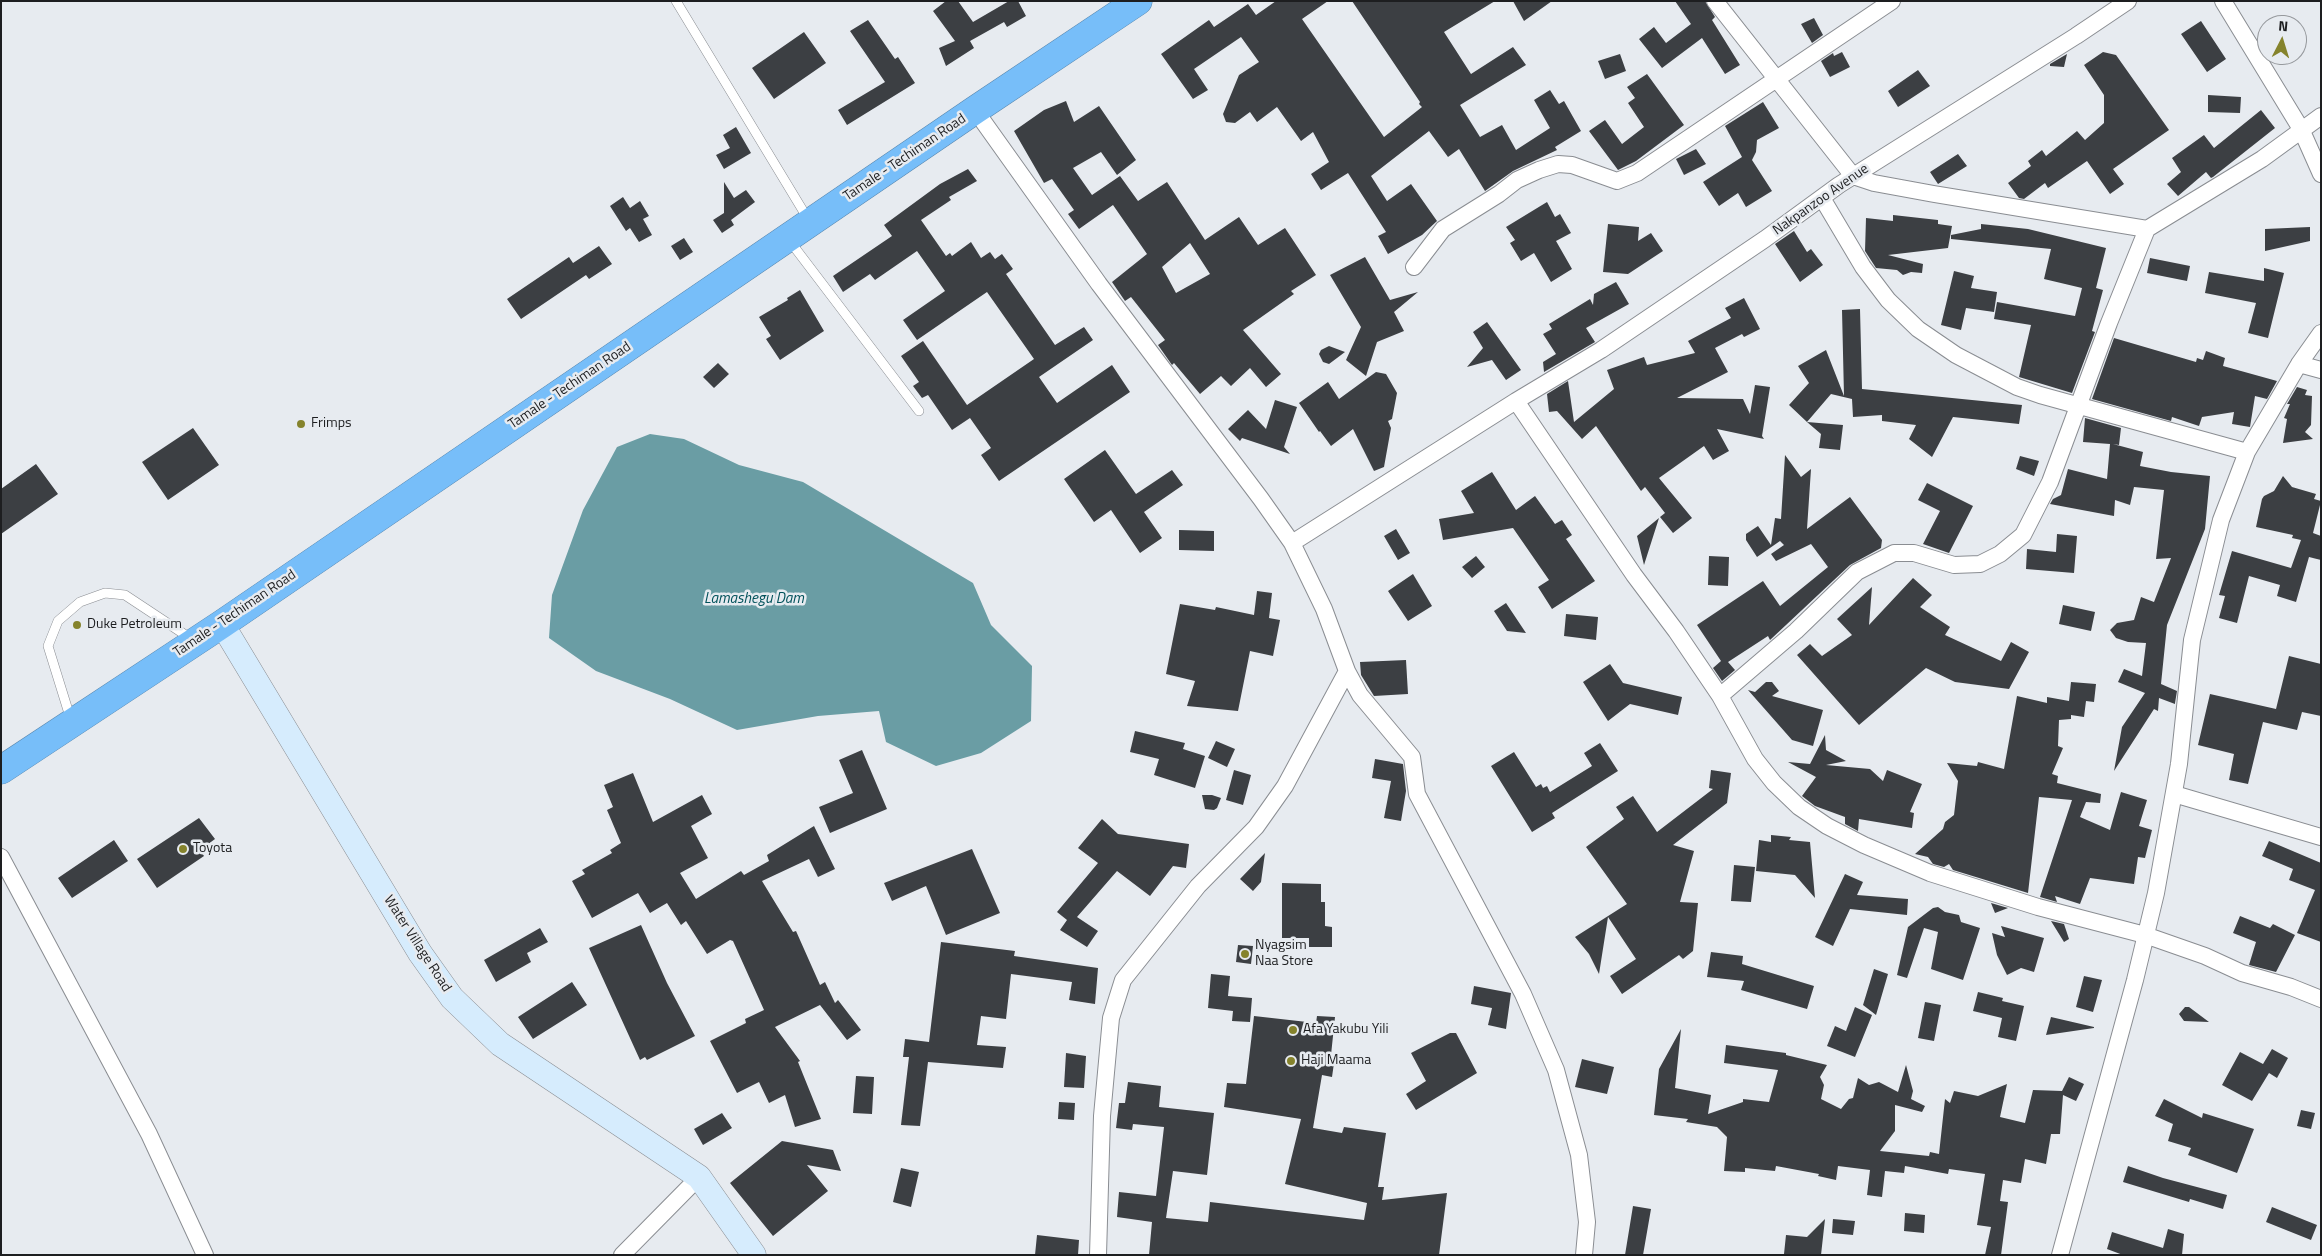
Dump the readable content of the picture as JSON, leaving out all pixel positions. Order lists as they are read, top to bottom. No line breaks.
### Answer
{"streets":{"highway":["Tamale - Techiman Road"],"street":["Nakpanzoo Avenue","Water Village Road"]},"crossings":[["Tamale - Techiman Road","Water Village Road"]],"water":["Lamashegu Dam"],"places":["Frimps","Duke Petroleum","Toyota","Nyagsim Naa Store","Afa Yakubu Yili","Haji Maama"],"north":"top"}
